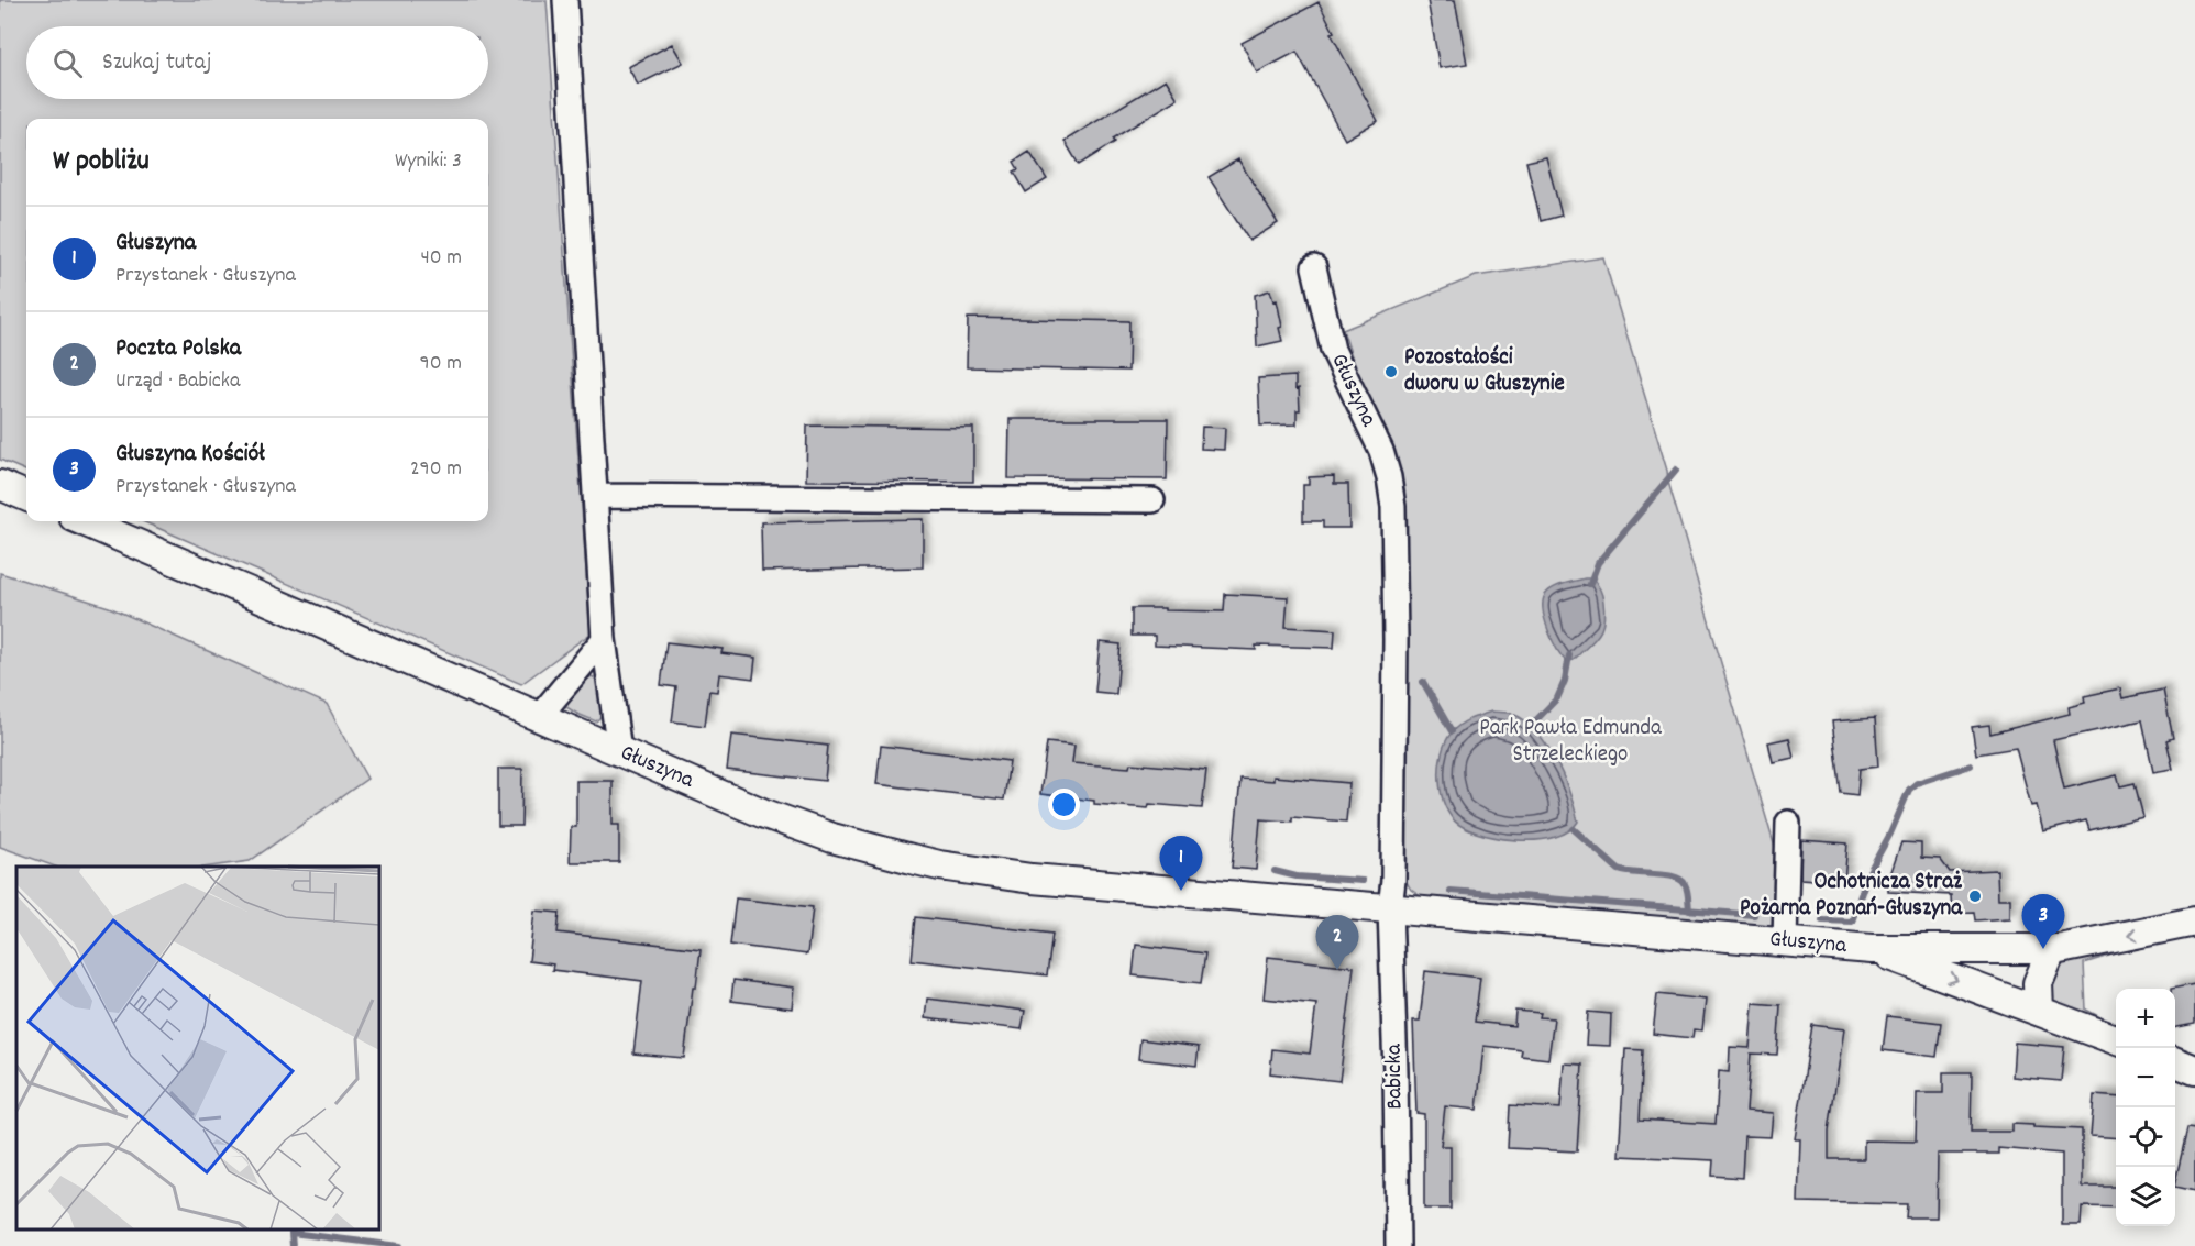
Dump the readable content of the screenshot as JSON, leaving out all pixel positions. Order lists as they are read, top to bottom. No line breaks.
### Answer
{"streets":{"street":["Głuszyna","Babicka"]},"crossings":[["Głuszyna","Babicka"]],"parks":["Park Pawła Edmunda Strzeleckiego"],"places":["Pozostałości dworu w Głuszynie","Ochotnicza Straż Pożarna Poznań-Głuszyna"],"page":{"search":"Szukaj tutaj","heading":["W pobliżu","Wyniki: 3"],"list":[{"mark":"1","name":"Głuszyna","note":"Przystanek · Głuszyna","value":"40 m"},{"mark":"2","name":"Poczta Polska","note":"Urząd · Babicka","value":"90 m"},{"mark":"3","name":"Głuszyna Kościół","note":"Przystanek · Głuszyna","value":"290 m"}],"pins":["1","3","2"],"map_buttons":["+","−"]}}
